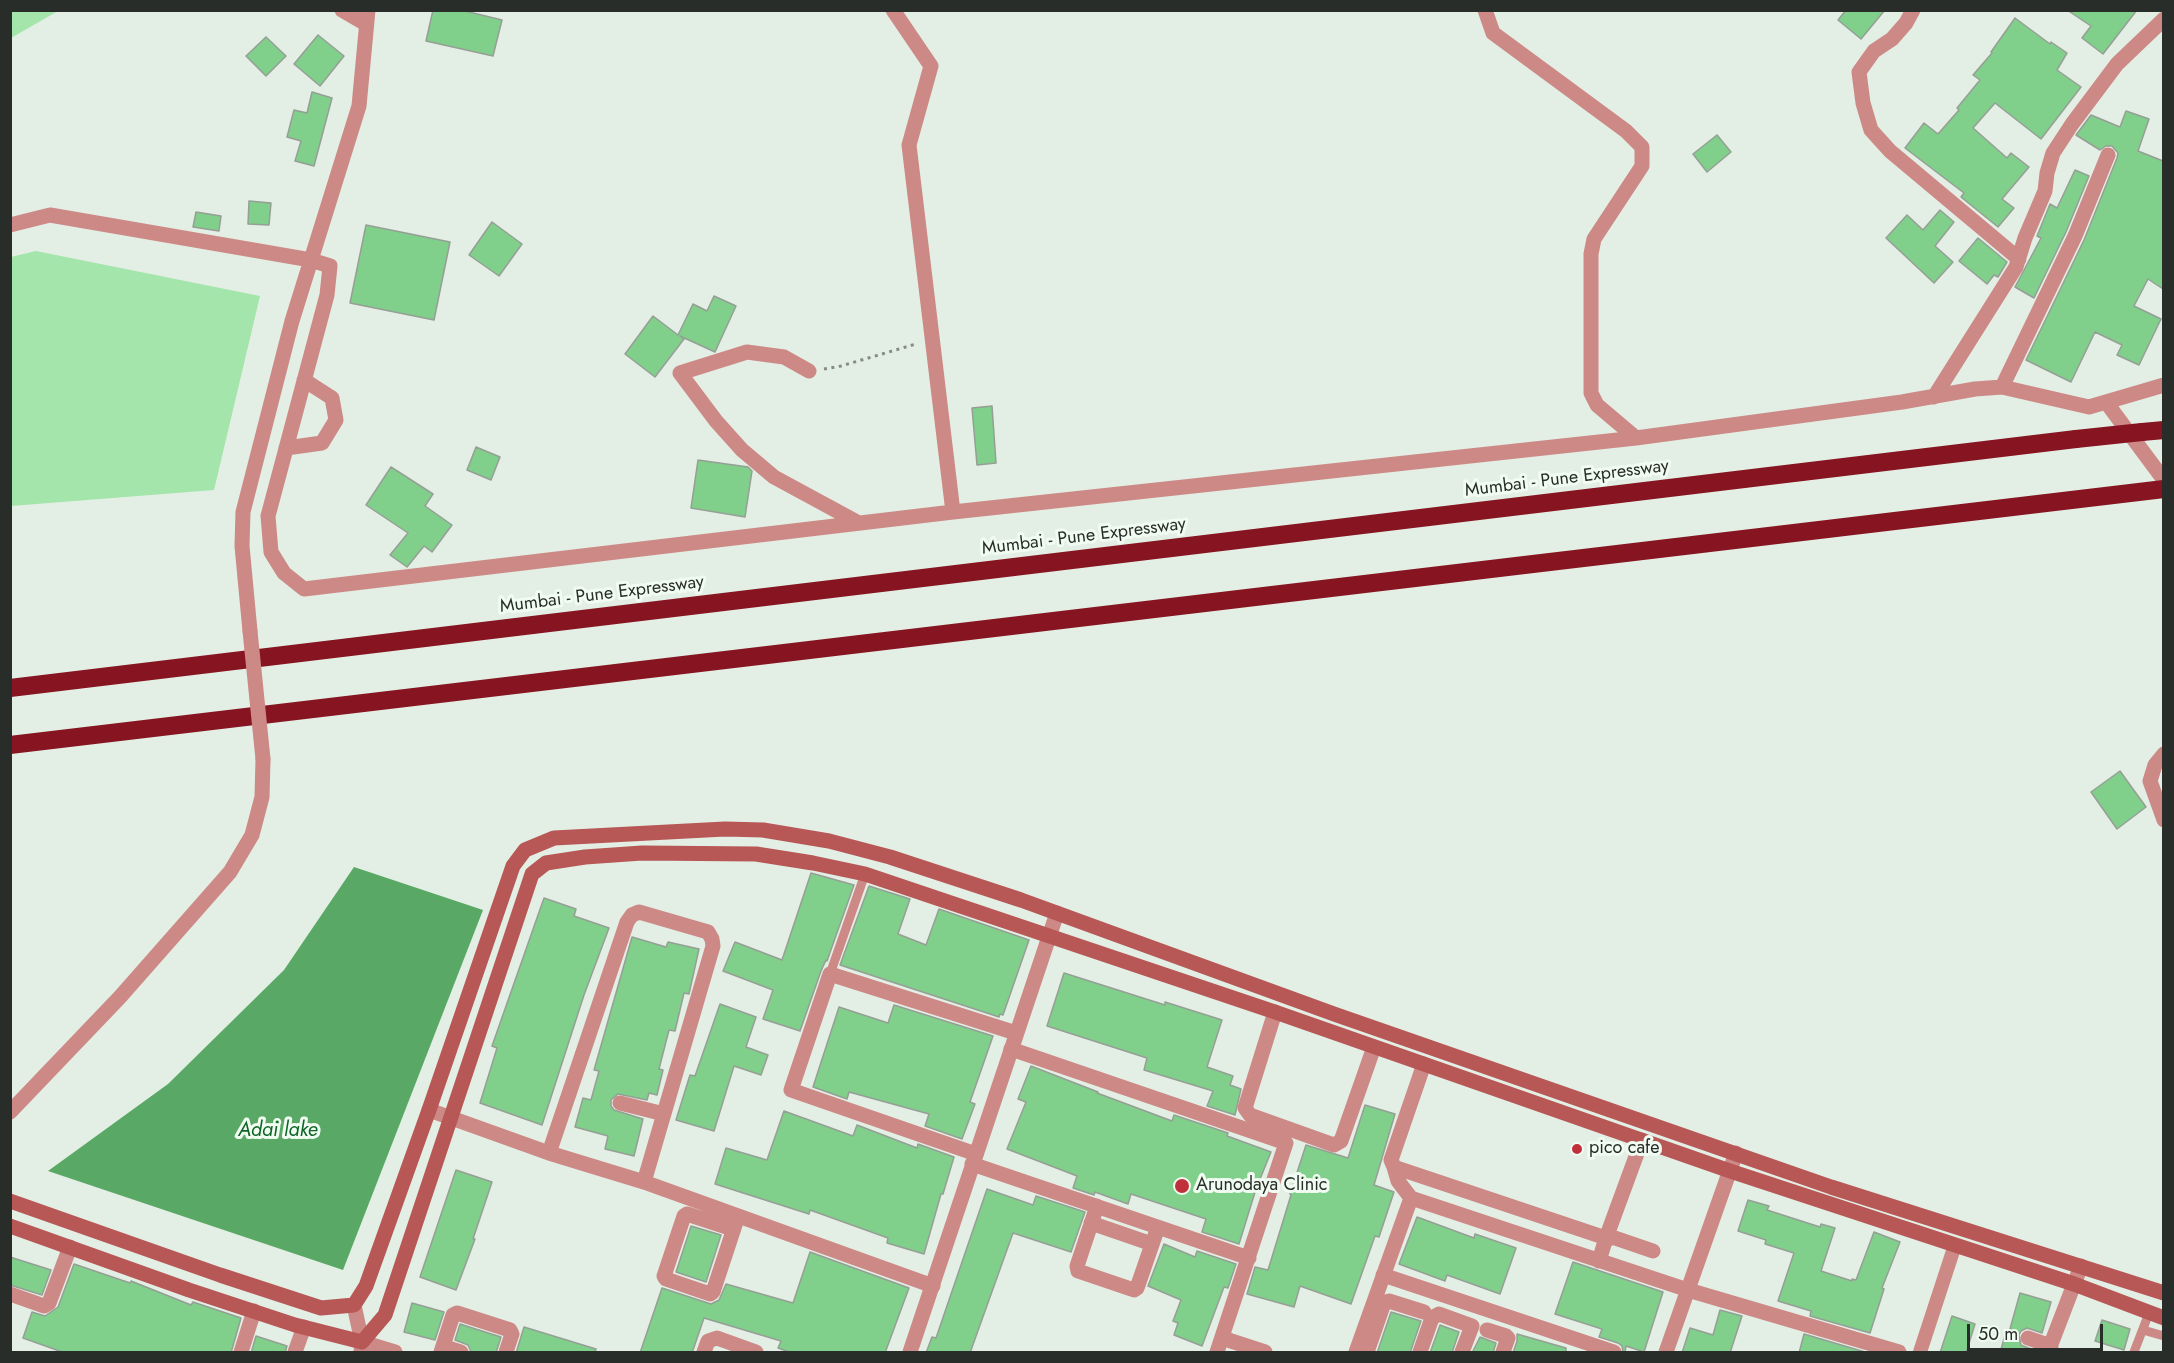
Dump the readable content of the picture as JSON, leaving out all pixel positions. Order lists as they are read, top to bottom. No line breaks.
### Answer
{"streets":{"highway":["Mumbai - Pune Expressway"]},"water":["Adai lake"],"places":["pico cafe","Arunodaya Clinic"],"scale_bar":"50 m"}
